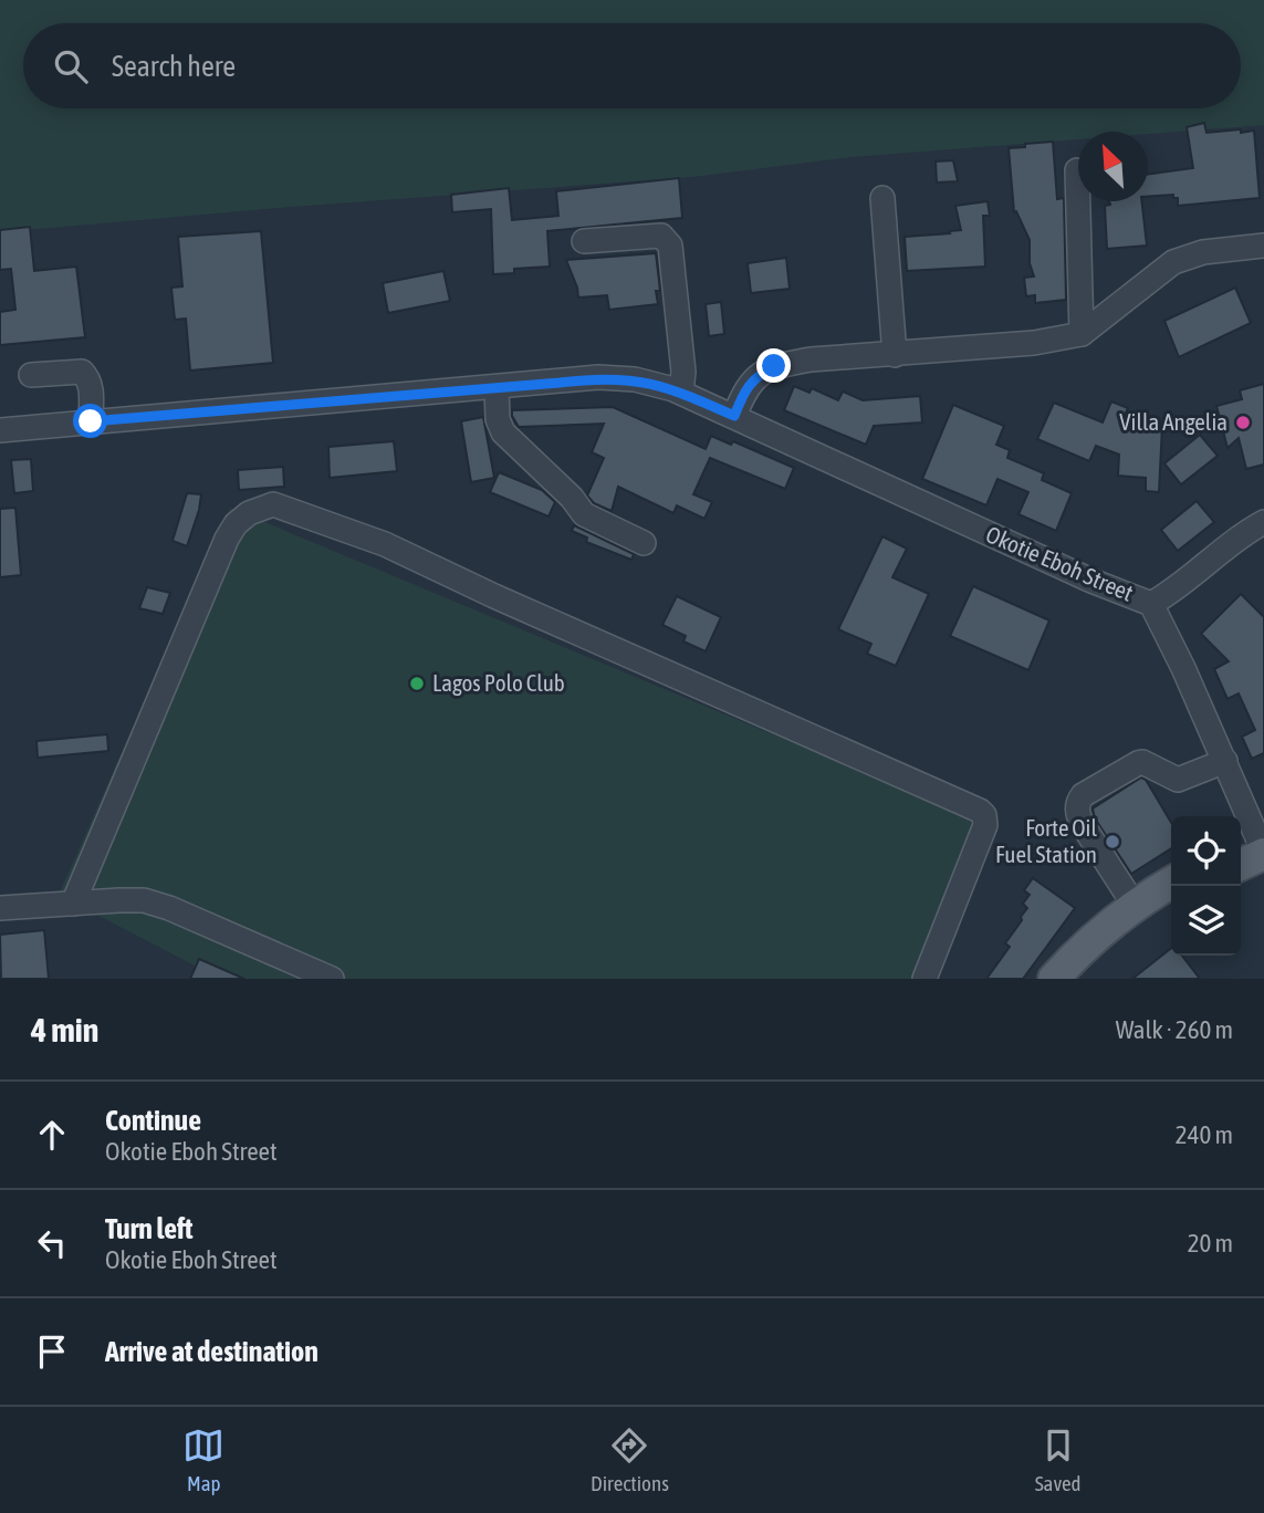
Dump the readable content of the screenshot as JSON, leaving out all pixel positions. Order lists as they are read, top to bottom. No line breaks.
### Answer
{"streets":{"street":["Okotie Eboh Street"]},"places":["Villa Angelia","Lagos Polo Club","Forte Oil Fuel Station"],"north":"top left","page":{"search":"Search here","heading":["4 min","Walk · 260 m"],"list":[["Continue","Okotie Eboh Street","240 m"],["Turn left","Okotie Eboh Street","20 m"],"Arrive at destination"],"nav":["Map","Directions","Saved"]}}
